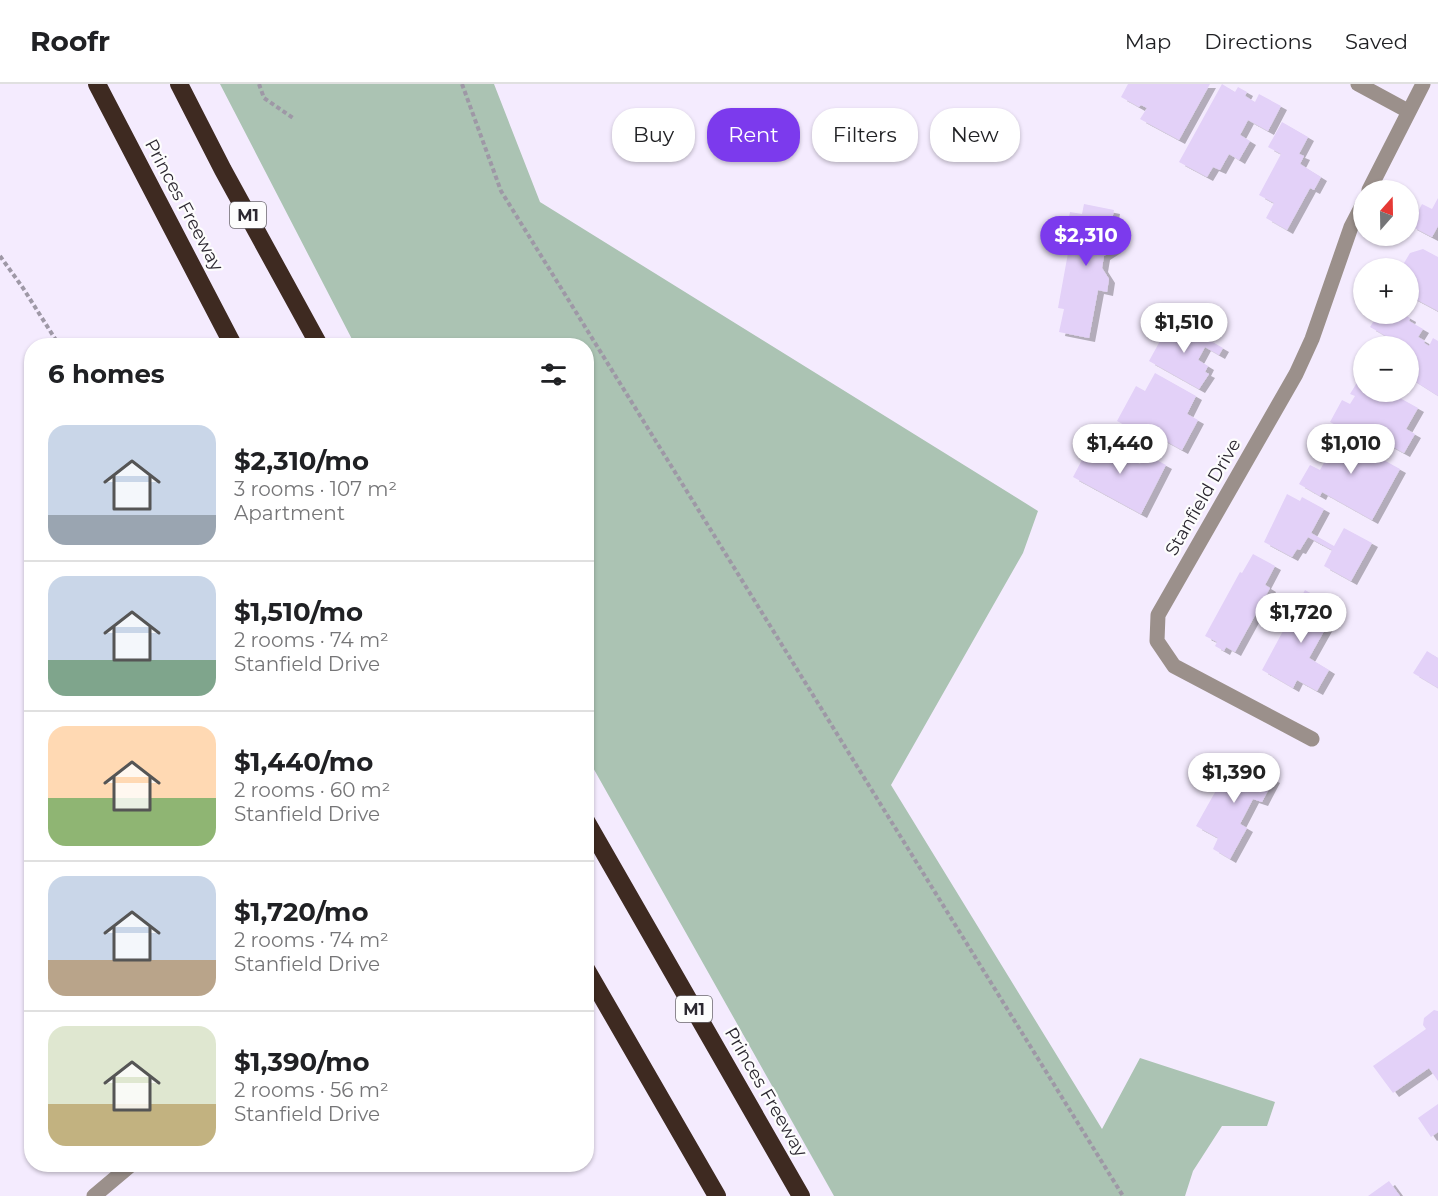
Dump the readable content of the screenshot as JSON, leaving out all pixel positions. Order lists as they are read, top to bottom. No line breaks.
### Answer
{"streets":{"highway":["Princes Freeway","M1"],"street":["Stanfield Drive"]},"north":"top","page":{"header":"Roofr","nav":["Map","Directions","Saved"],"chip":["Buy","Rent","Filters","New"],"map_buttons":["+","−"],"price":["$2,310","$1,510","$1,440","$1,010","$1,720","$1,390"],"heading":"6 homes","list":[{"name":"$2,310/mo","note":"3 rooms · 107 m² · Apartment"},{"name":"$1,510/mo","note":"2 rooms · 74 m² · Stanfield Drive"},{"name":"$1,440/mo","note":"2 rooms · 60 m² · Stanfield Drive"},{"name":"$1,720/mo","note":"2 rooms · 74 m² · Stanfield Drive"},{"name":"$1,390/mo","note":"2 rooms · 56 m² · Stanfield Drive"}]}}
